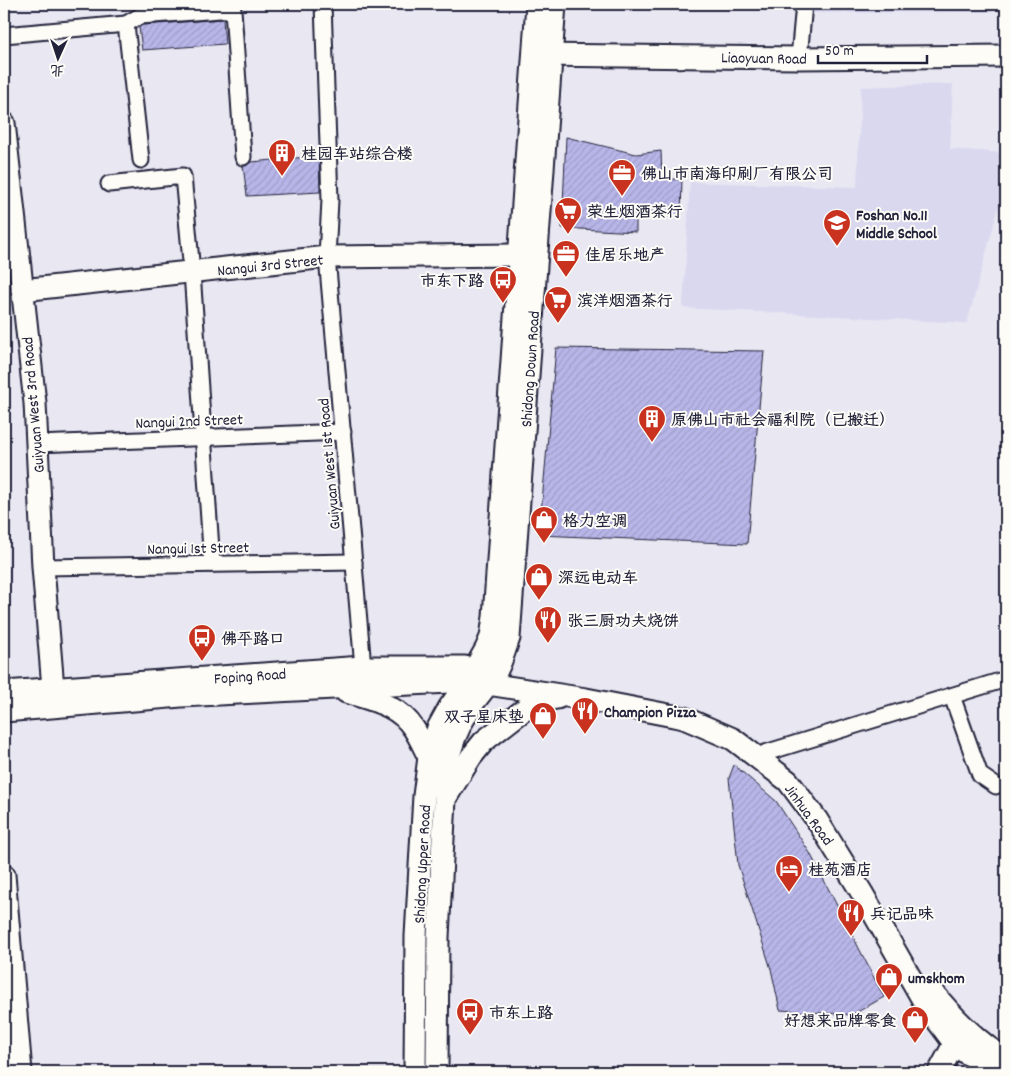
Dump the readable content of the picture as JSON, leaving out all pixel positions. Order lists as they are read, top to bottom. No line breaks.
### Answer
{"streets":{"main road":["Liaoyuan Road","Nangui 3rd Street","Shidong Down Road","Guiyuan West 3rd Road","Foping Road","Jinhua Road","Shidong Upper Road"],"street":["Nangui 2nd Street","Guiyuan West 1st Road","Nangui 1st Street"]},"crossings":[["Liaoyuan Road","Shidong Down Road"],["Nangui 3rd Street","Shidong Down Road"],["Nangui 3rd Street","Guiyuan West 3rd Road"],["Nangui 3rd Street","Guiyuan West 1st Road"],["Shidong Down Road","Foping Road"],["Shidong Down Road","Jinhua Road"],["Shidong Down Road","Shidong Upper Road"],["Guiyuan West 3rd Road","Nangui 2nd Street"],["Guiyuan West 3rd Road","Nangui 1st Street"],["Guiyuan West 3rd Road","Foping Road"],["Nangui 2nd Street","Guiyuan West 1st Road"],["Guiyuan West 1st Road","Nangui 1st Street"],["Guiyuan West 1st Road","Foping Road"],["Foping Road","Jinhua Road"],["Foping Road","Shidong Upper Road"],["Jinhua Road","Shidong Upper Road"]],"places":{"building":["桂园车站综合楼","原佛山市社会福利院（已搬迁）"],"office":["佛山市南海印刷厂有限公司","佳居乐地产"],"supermarket":["荣生烟酒茶行","滨洋烟酒茶行"],"school or university":["Foshan No.11 Middle School"],"bus stop":["市东下路","佛平路口","市东上路"],"shop":["格力空调","深远电动车","双子星床垫","umskhom","好想来品牌零食"],"restaurant":["张三厨功夫烧饼","Champion Pizza","兵记品味"],"hotel":["桂苑酒店"]},"scale_bar":"50 m","north":"bottom"}
